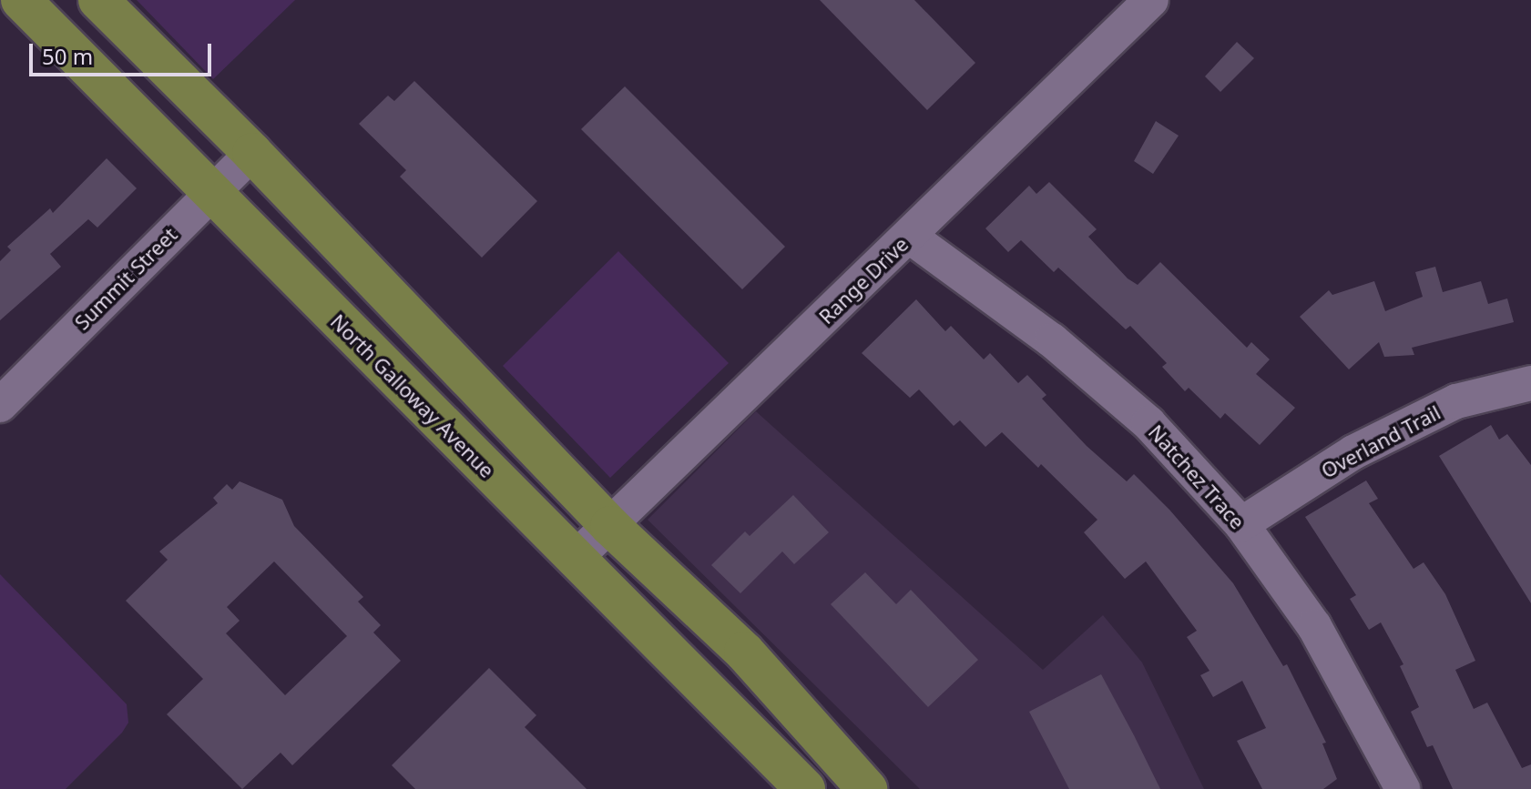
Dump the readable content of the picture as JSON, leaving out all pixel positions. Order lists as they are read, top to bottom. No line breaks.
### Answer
{"streets":{"main road":["North Galloway Avenue"],"street":["Summit Street","Range Drive","Overland Trail","Natchez Trace"]},"crossings":[["Summit Street","North Galloway Avenue"],["Range Drive","North Galloway Avenue"],["Range Drive","Natchez Trace"],["Overland Trail","Natchez Trace"]],"scale_bar":"50 m"}
